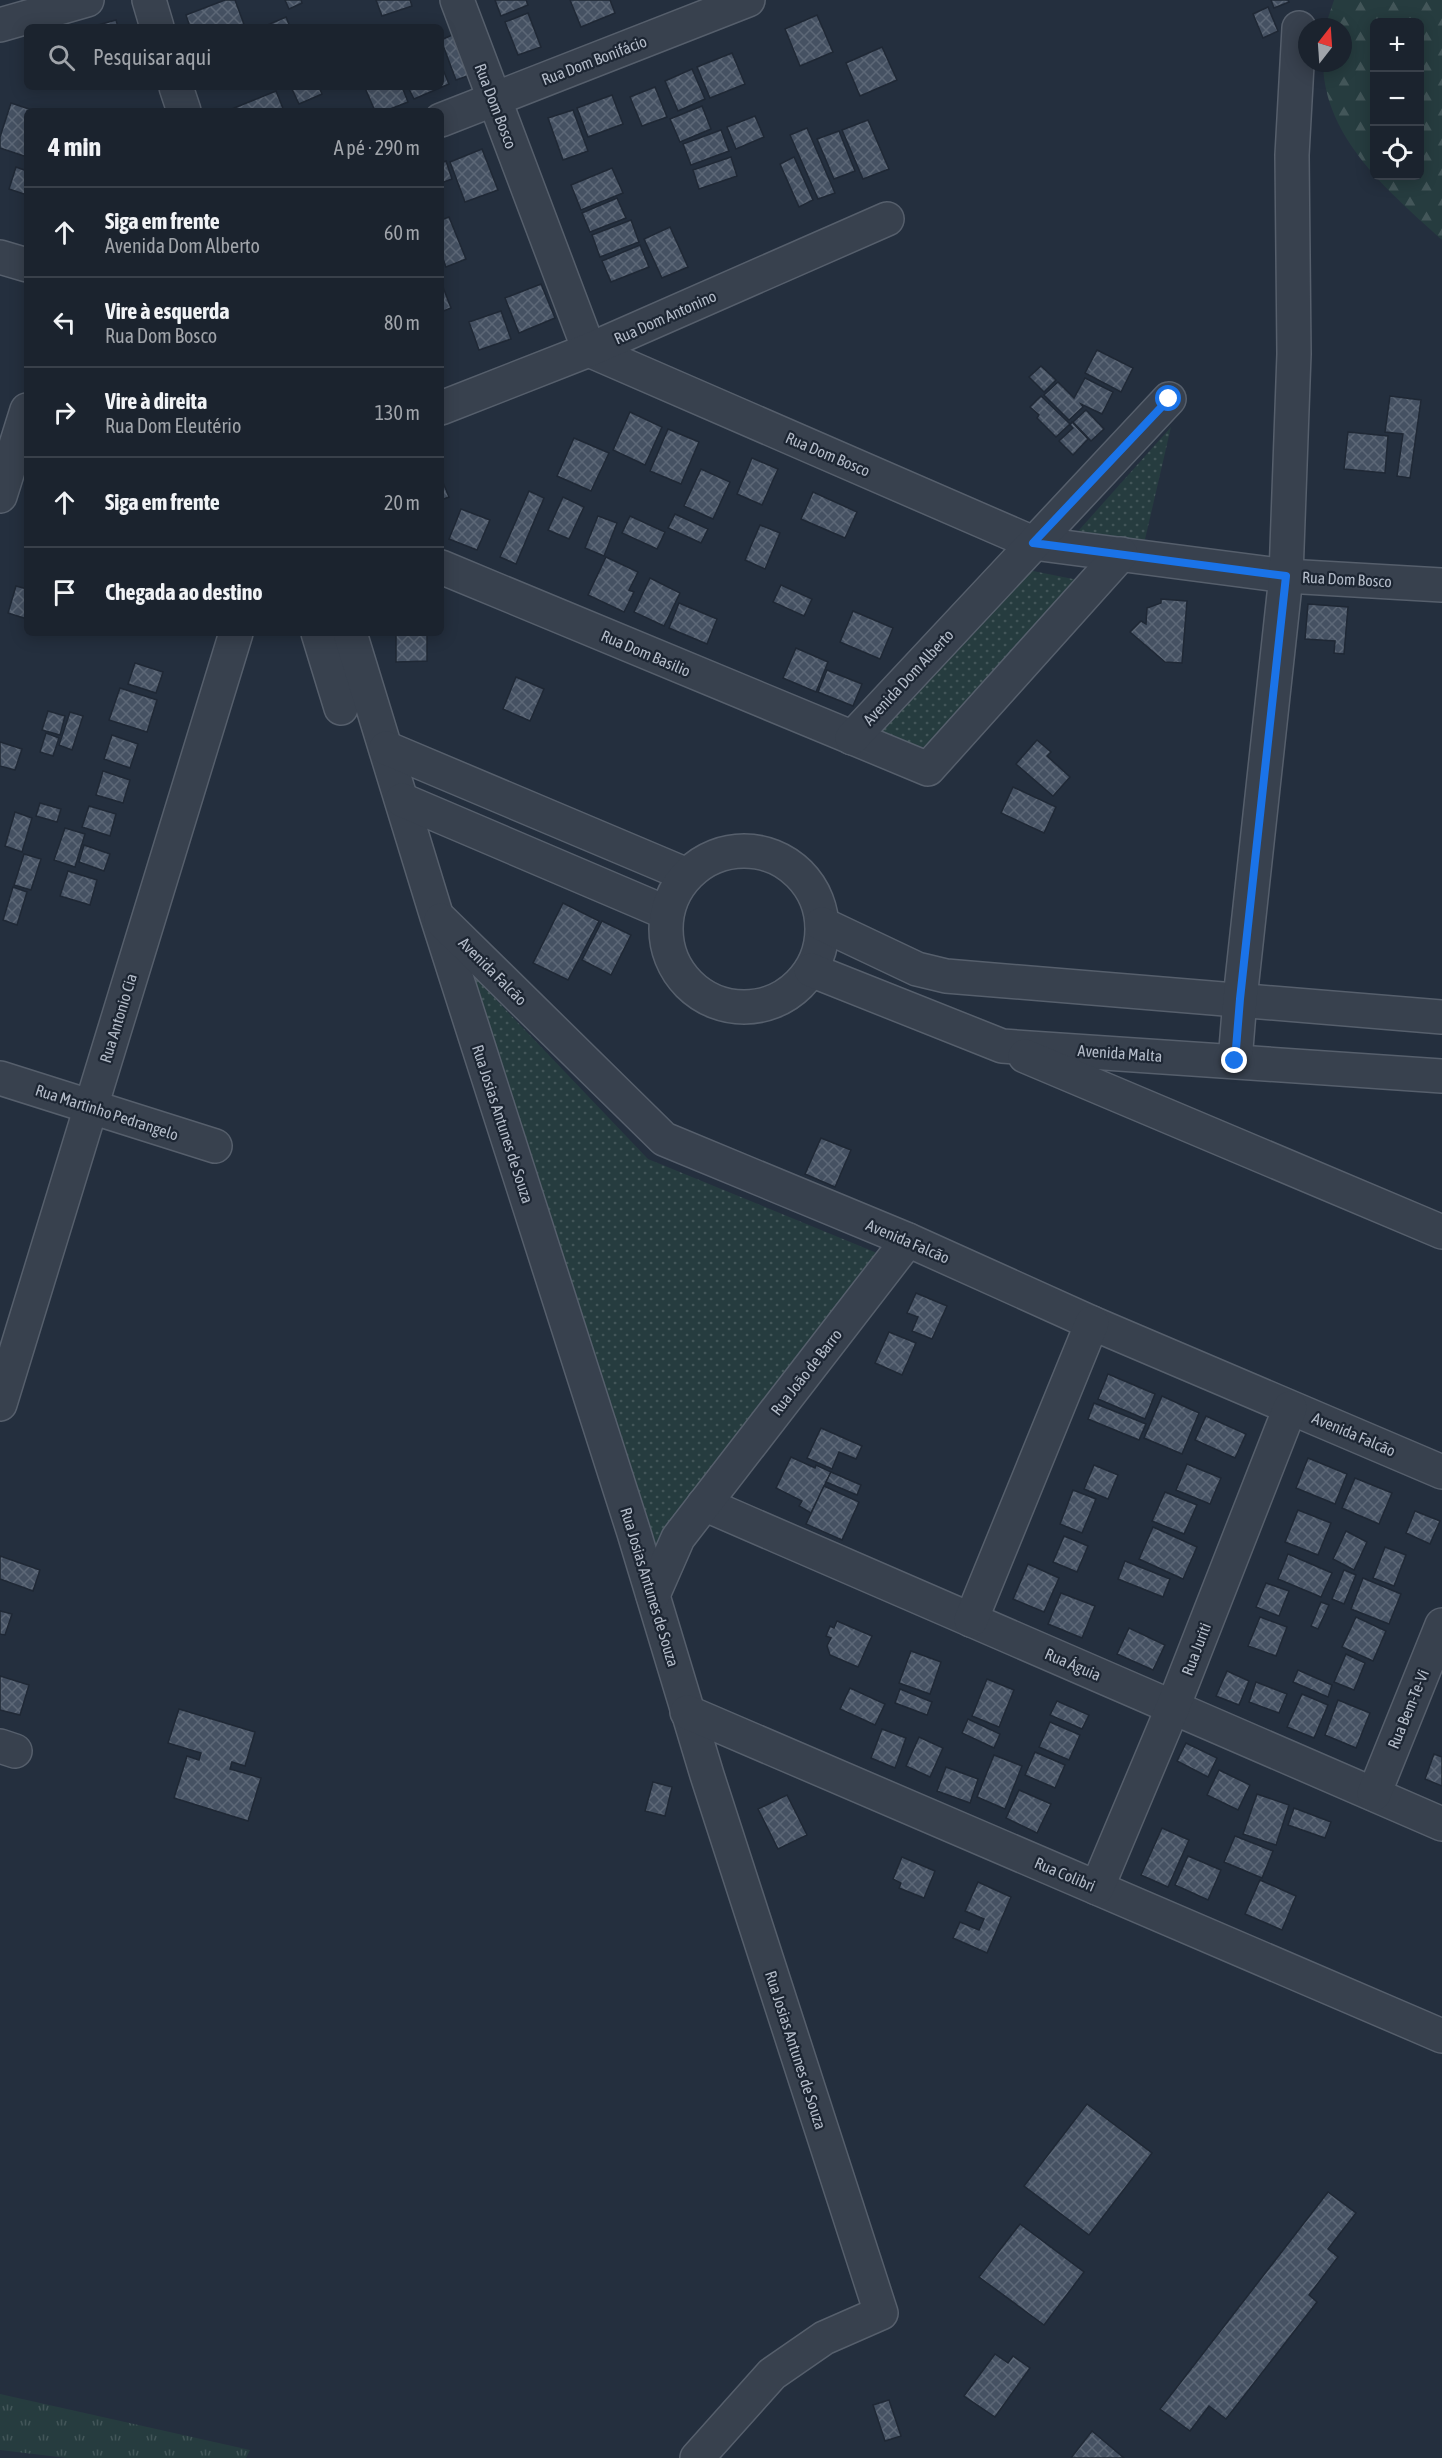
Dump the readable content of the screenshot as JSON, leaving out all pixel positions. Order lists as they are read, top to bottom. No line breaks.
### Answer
{"streets":{"street":["Rua Dom Bonifácio","Rua Dom Bosco","Rua Dom Antonino","Rua Dom Basilio","Avenida Dom Alberto","Avenida Falcão","Rua Antonio Cia","Avenida Malta","Rua Martinho Pedrangelo","Rua Josias Antunes de Souza","Rua João de Barro","Rua Juriti","Rua Águia","Rua Bem-Te-Vi","Rua Colibri"]},"crossings":[["Rua Dom Bonifácio","Rua Dom Bosco"],["Rua Dom Bosco","Rua Dom Antonino"],["Rua Dom Bosco","Avenida Dom Alberto"],["Rua Dom Basilio","Avenida Dom Alberto"],["Avenida Falcão","Rua Josias Antunes de Souza"],["Avenida Falcão","Rua João de Barro"],["Avenida Falcão","Rua Juriti"],["Rua Antonio Cia","Rua Martinho Pedrangelo"],["Rua Josias Antunes de Souza","Rua João de Barro"],["Rua Josias Antunes de Souza","Rua Colibri"],["Rua João de Barro","Rua Águia"],["Rua Juriti","Rua Águia"],["Rua Juriti","Rua Colibri"],["Rua Águia","Rua Bem-Te-Vi"]],"north":"top","page":{"map_buttons":["+","−"],"search":"Pesquisar aqui","heading":["4 min","A pé · 290 m"],"list":[["Siga em frente","Avenida Dom Alberto","60 m"],["Vire à esquerda","Rua Dom Bosco","80 m"],["Vire à direita","Rua Dom Eleutério","130 m"],["Siga em frente","20 m"],"Chegada ao destino"]}}
